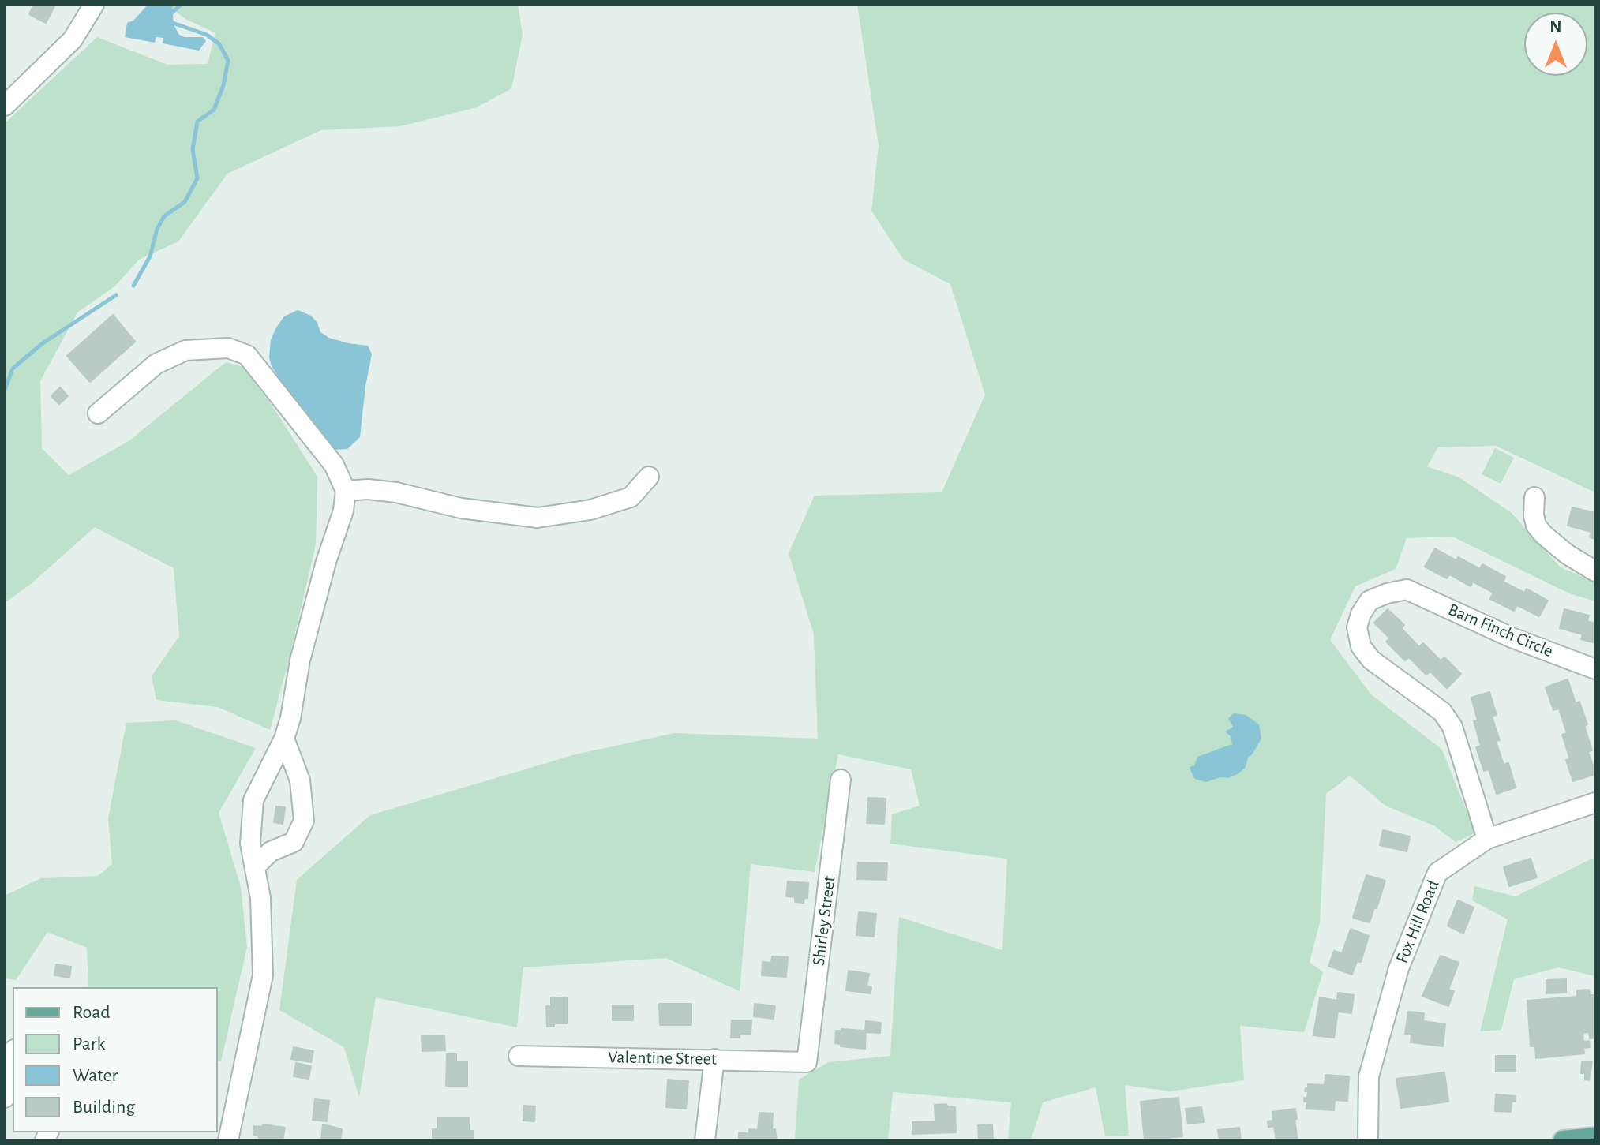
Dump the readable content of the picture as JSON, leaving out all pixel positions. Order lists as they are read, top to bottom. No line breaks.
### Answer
{"streets":{"street":["Barn Finch Circle","Shirley Street","Fox Hill Road","Valentine Street"]},"crossings":[["Barn Finch Circle","Fox Hill Road"],["Shirley Street","Valentine Street"]],"legend":["Road","Park","Water","Building"],"north":"top"}
